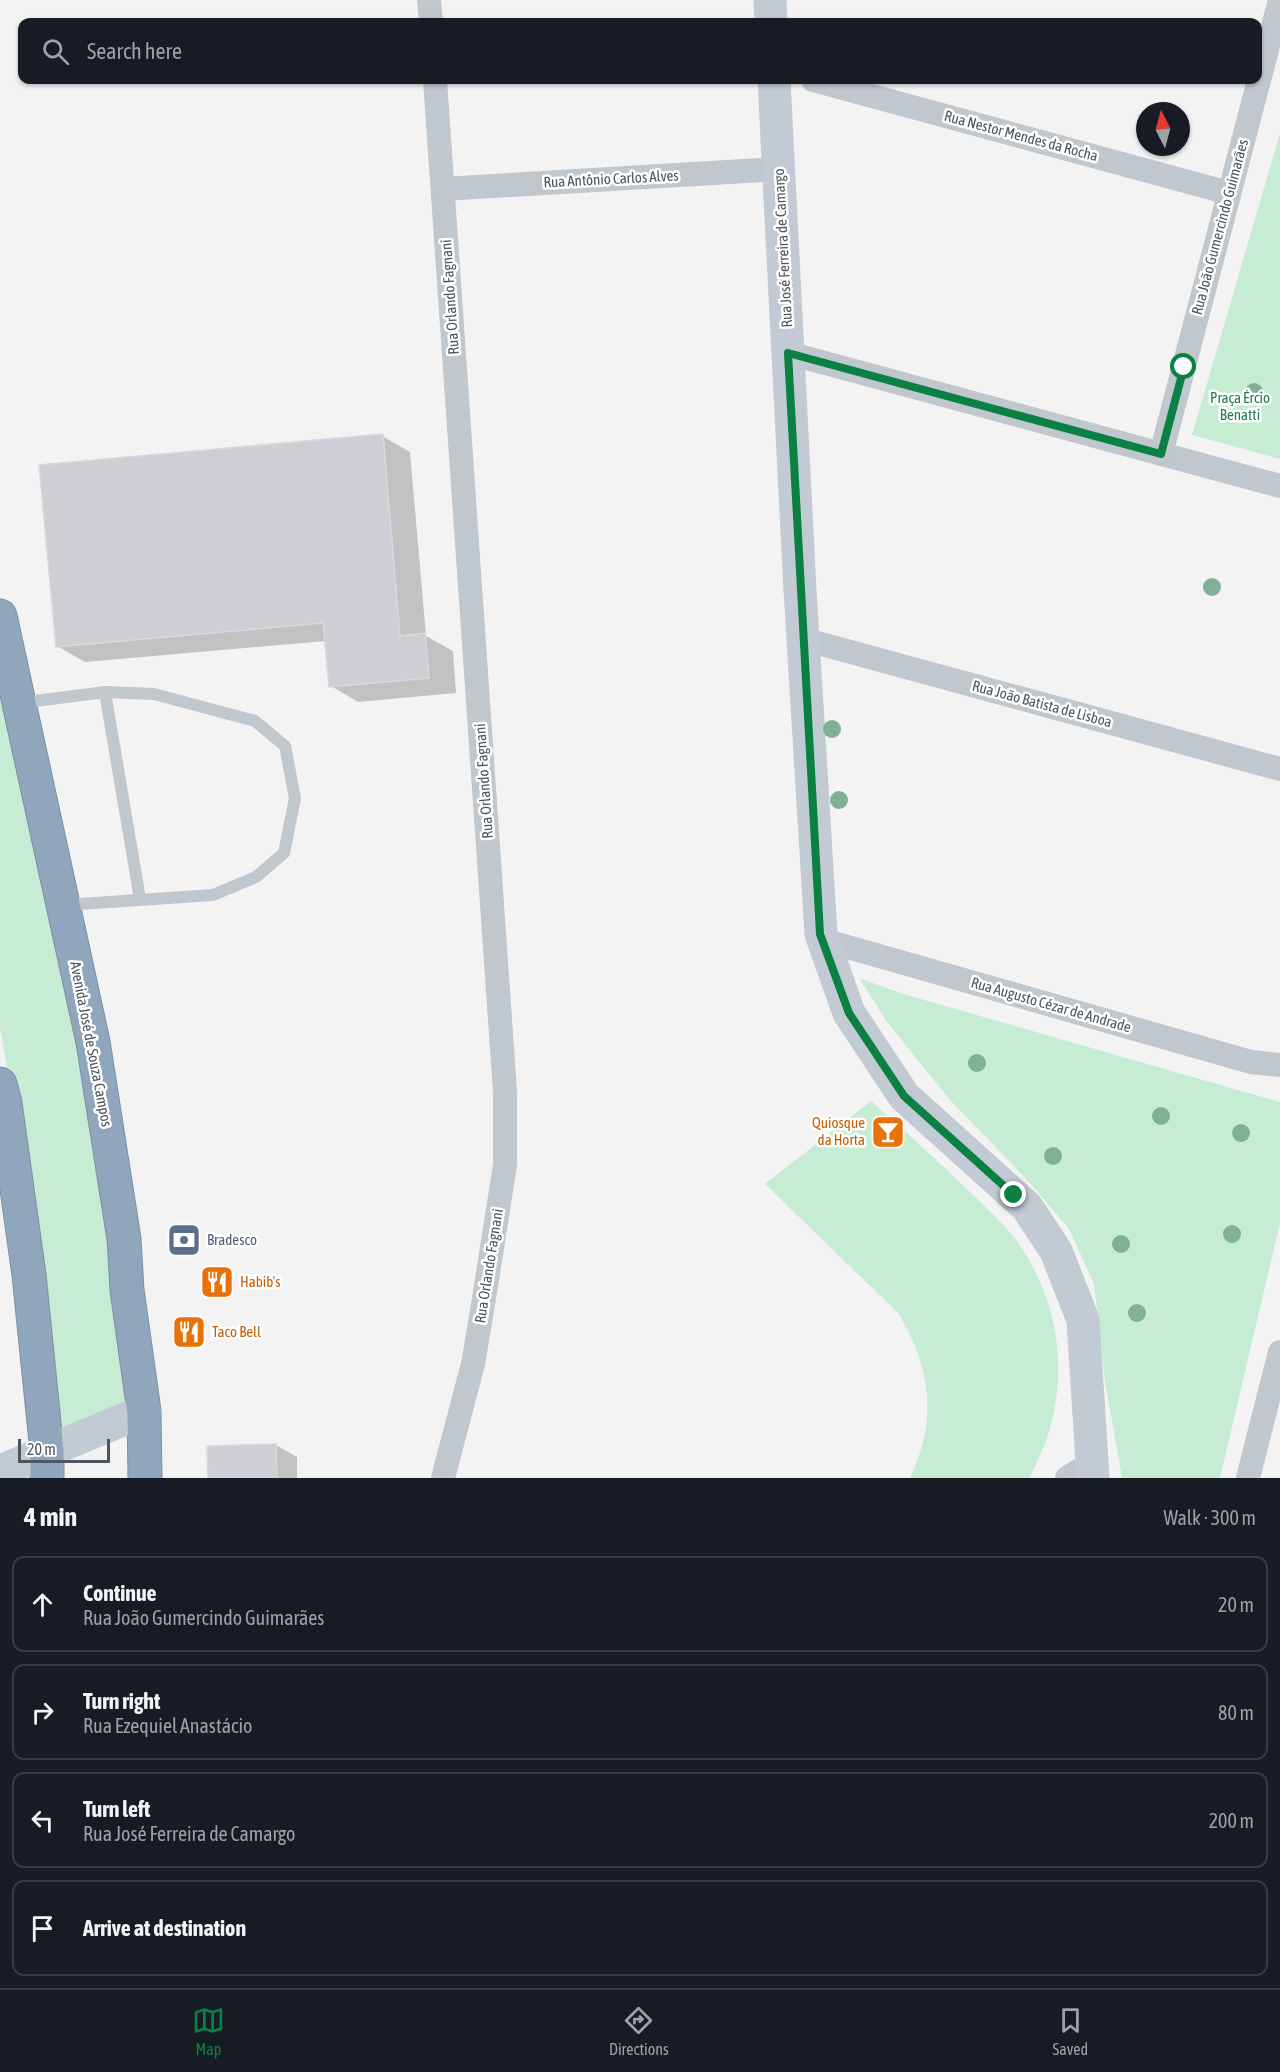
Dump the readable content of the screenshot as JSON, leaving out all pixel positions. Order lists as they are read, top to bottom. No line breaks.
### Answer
{"streets":{"highway":["Avenida José de Souza Campos"],"street":["Rua Nestor Mendes da Rocha","Rua Antônio Carlos Alves","Rua João Gumercindo Guimarães","Rua José Ferreira de Camargo","Rua Orlando Fagnani","Rua João Batista de Lisboa","Rua Augusto Cézar de Andrade"]},"crossings":[["Rua Nestor Mendes da Rocha","Rua João Gumercindo Guimarães"],["Rua Antônio Carlos Alves","Rua José Ferreira de Camargo"],["Rua Antônio Carlos Alves","Rua Orlando Fagnani"],["Rua José Ferreira de Camargo","Rua João Batista de Lisboa"],["Rua José Ferreira de Camargo","Rua Augusto Cézar de Andrade"]],"parks":["Praça Ércio Benatti"],"places":{"bar":["Quiosque da Horta"],"bank":["Bradesco"],"restaurant":["Habib's","Taco Bell"]},"scale_bar":"20 m","north":"top","page":{"search":"Search here","scale":"20 m","heading":["4 min","Walk · 300 m"],"list":[["Continue","Rua João Gumercindo Guimarães","20 m"],["Turn right","Rua Ezequiel Anastácio","80 m"],["Turn left","Rua José Ferreira de Camargo","200 m"],"Arrive at destination"],"nav":["Map","Directions","Saved"]}}
